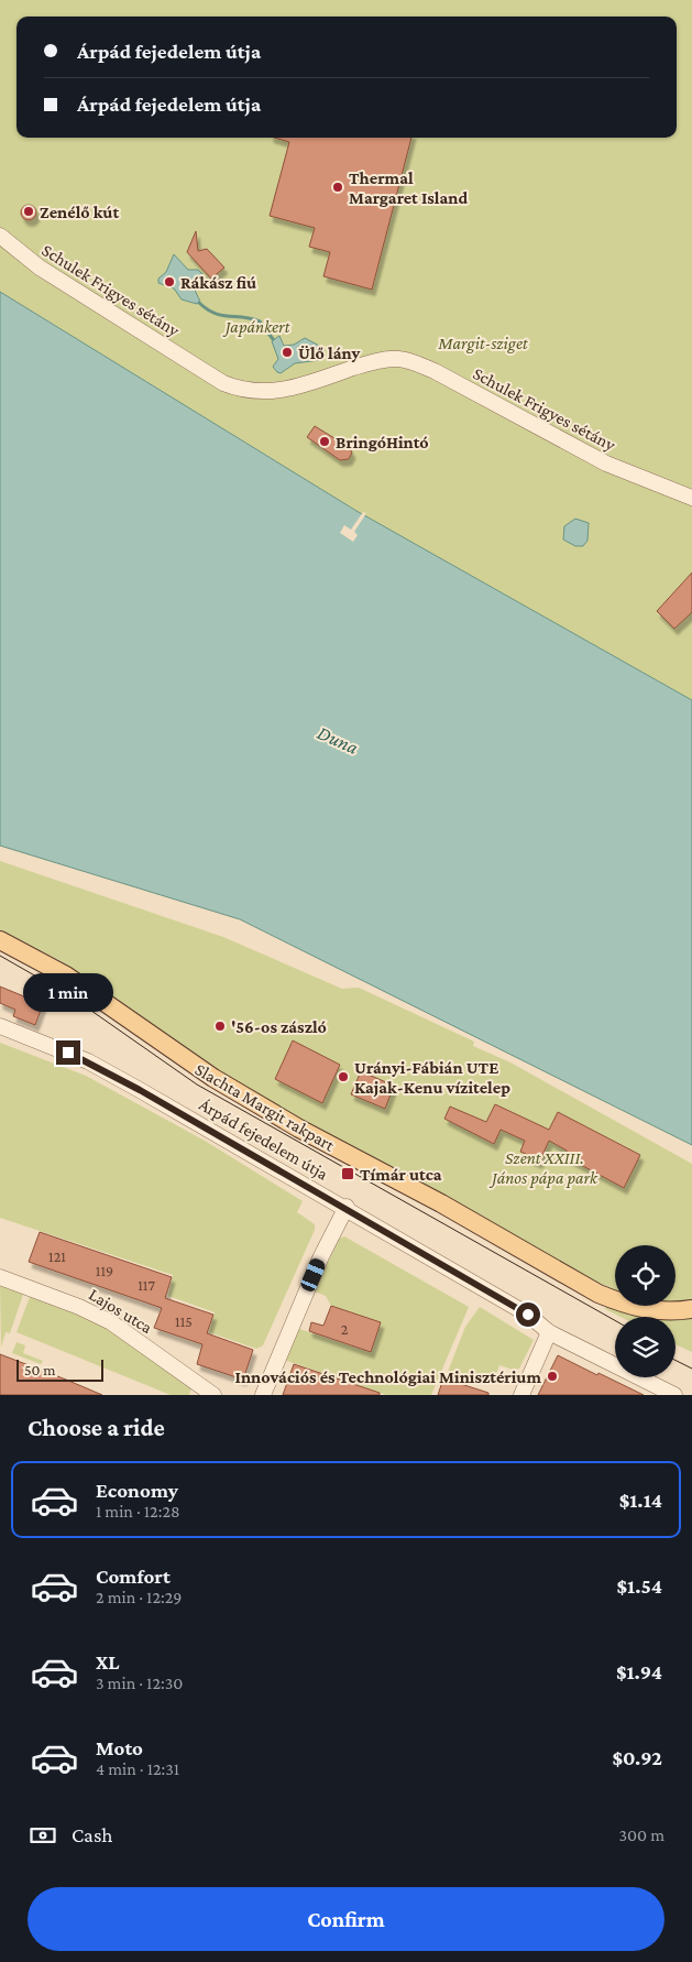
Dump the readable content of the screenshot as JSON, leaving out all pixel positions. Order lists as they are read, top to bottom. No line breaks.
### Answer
{"streets":{"main road":["Slachta Margit rakpart"],"street":["Schulek Frigyes sétány","Árpád fejedelem útja","Lajos utca"]},"water":["Duna"],"parks":["Japánkert","Margit-sziget","Szent XXIII. János pápa park"],"places":{"other":["Thermal Margaret Island","Zenélő kút","Rákász fiú","Ülő lány","BringóHintó","'56-os zászló","Urányi-Fábián UTE Kajak-Kenu vízitelep","Innovációs és Technológiai Minisztérium"],"transit":["Tímár utca"]},"house_numbers":["121","119","117","115","2"],"scale_bar":"50 m","page":{"banner":["Árpád fejedelem útja","Árpád fejedelem útja"],"bubble":"1 min","scale":"50 m","heading":"Choose a ride","list":[{"name":"Economy","note":"1 min · 12:28","value":"$1.14"},{"name":"Comfort","note":"2 min · 12:29","value":"$1.54"},{"name":"XL","note":"3 min · 12:30","value":"$1.94"},{"name":"Moto","note":"4 min · 12:31","value":"$0.92"}],"pay":["Cash","300 m"],"buttons":"Confirm"}}
